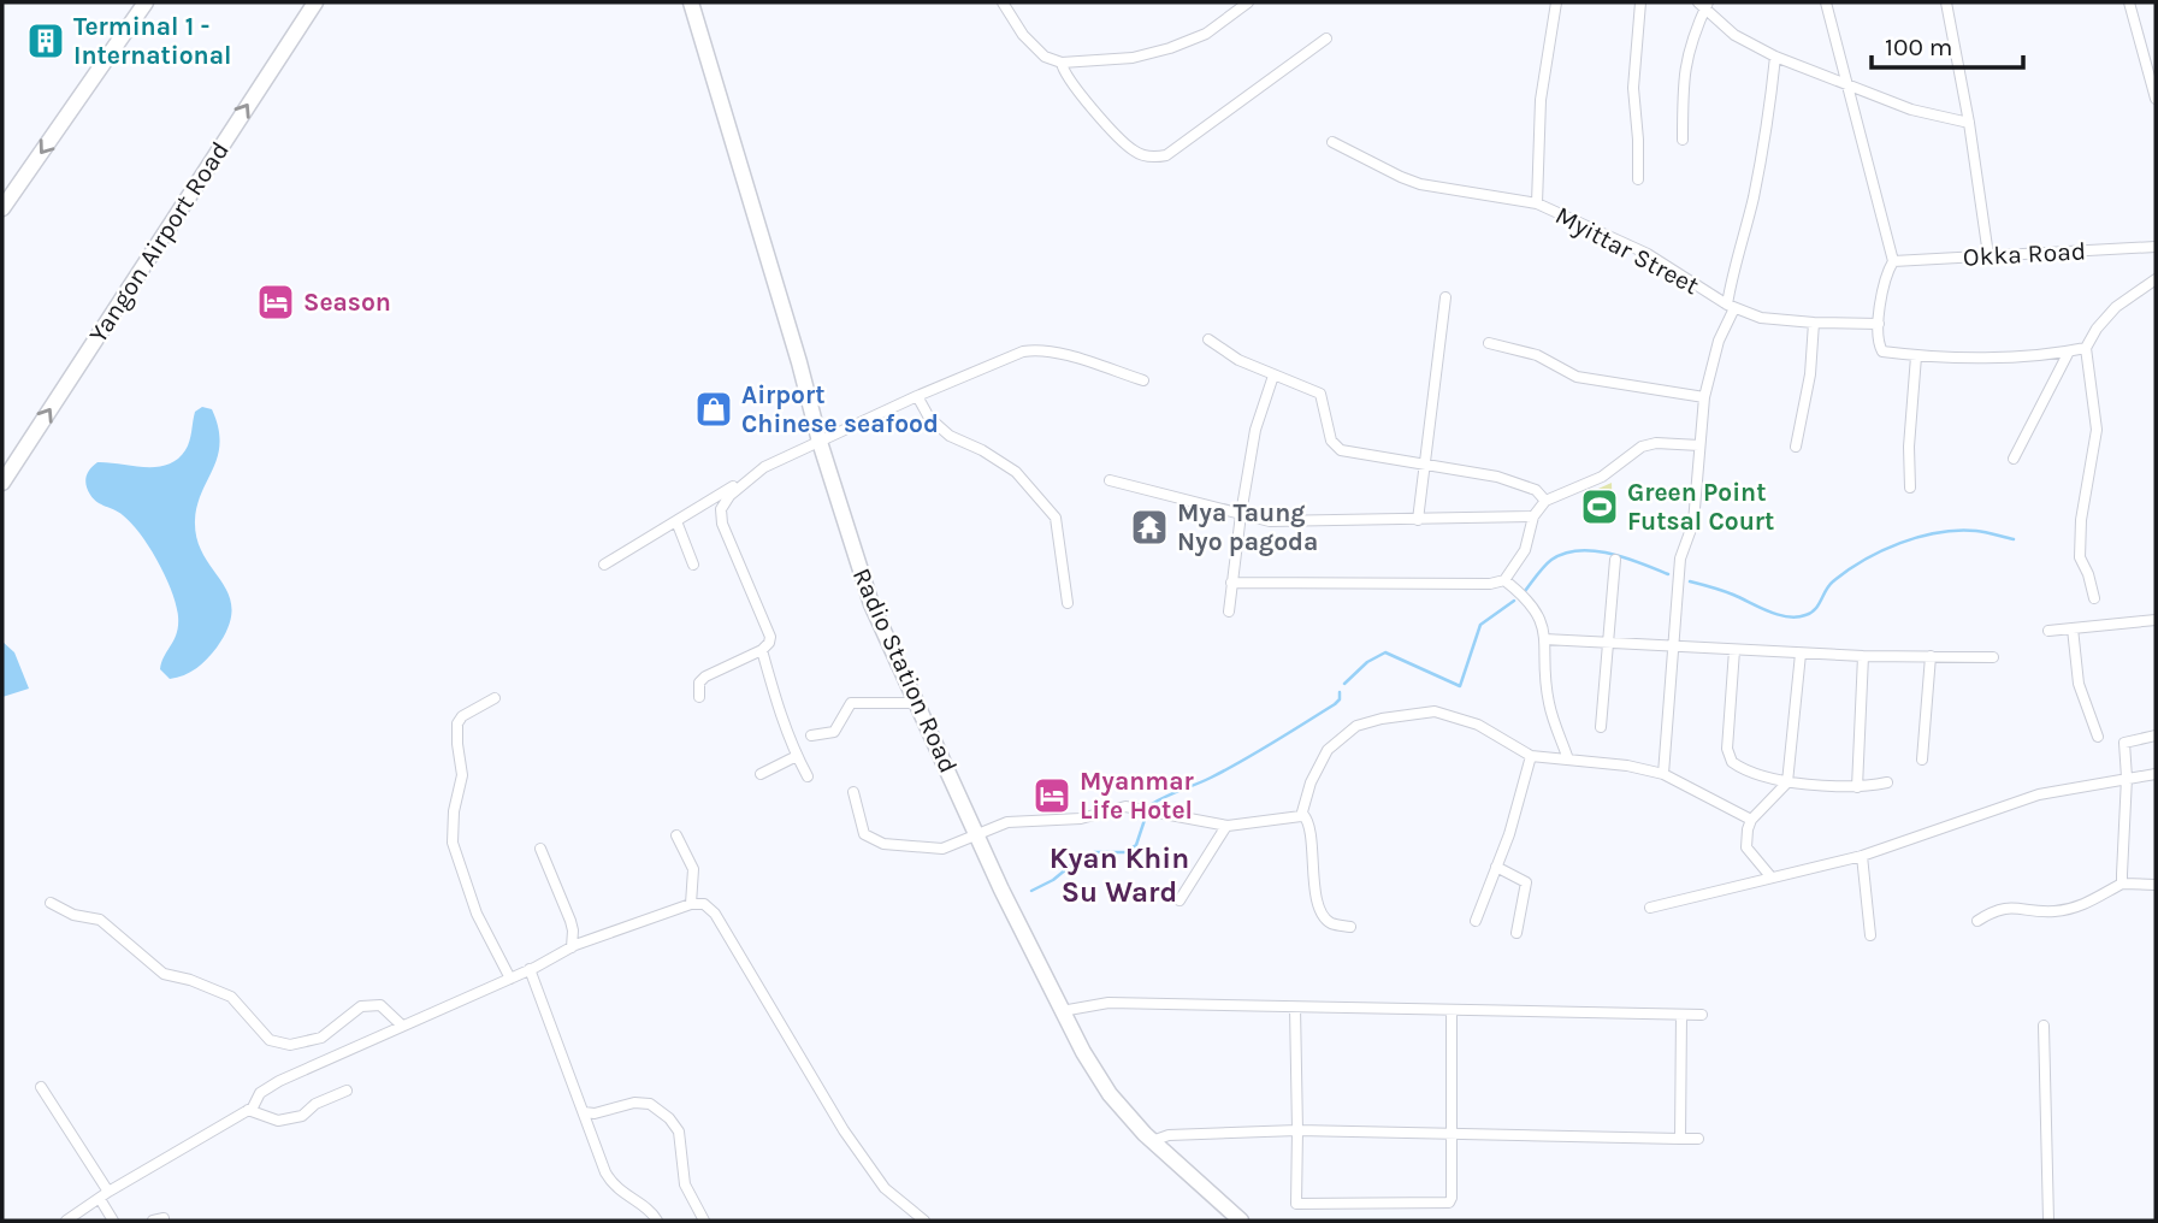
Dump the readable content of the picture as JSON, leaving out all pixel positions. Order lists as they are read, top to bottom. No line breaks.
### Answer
{"streets":{"main road":["Yangon Airport Road","Radio Station Road"],"street":["Myittar Street","Okka Road"]},"one_way":["Yangon Airport Road"],"districts":["Kyan Khin Su Ward"],"places":{"building":["Terminal 1 - International"],"hotel":["Season","Myanmar Life Hotel"],"shop":["Airport Chinese seafood"],"sports":["Green Point Futsal Court"],"temple":["Mya Taung Nyo pagoda"]},"scale_bar":"100 m"}
